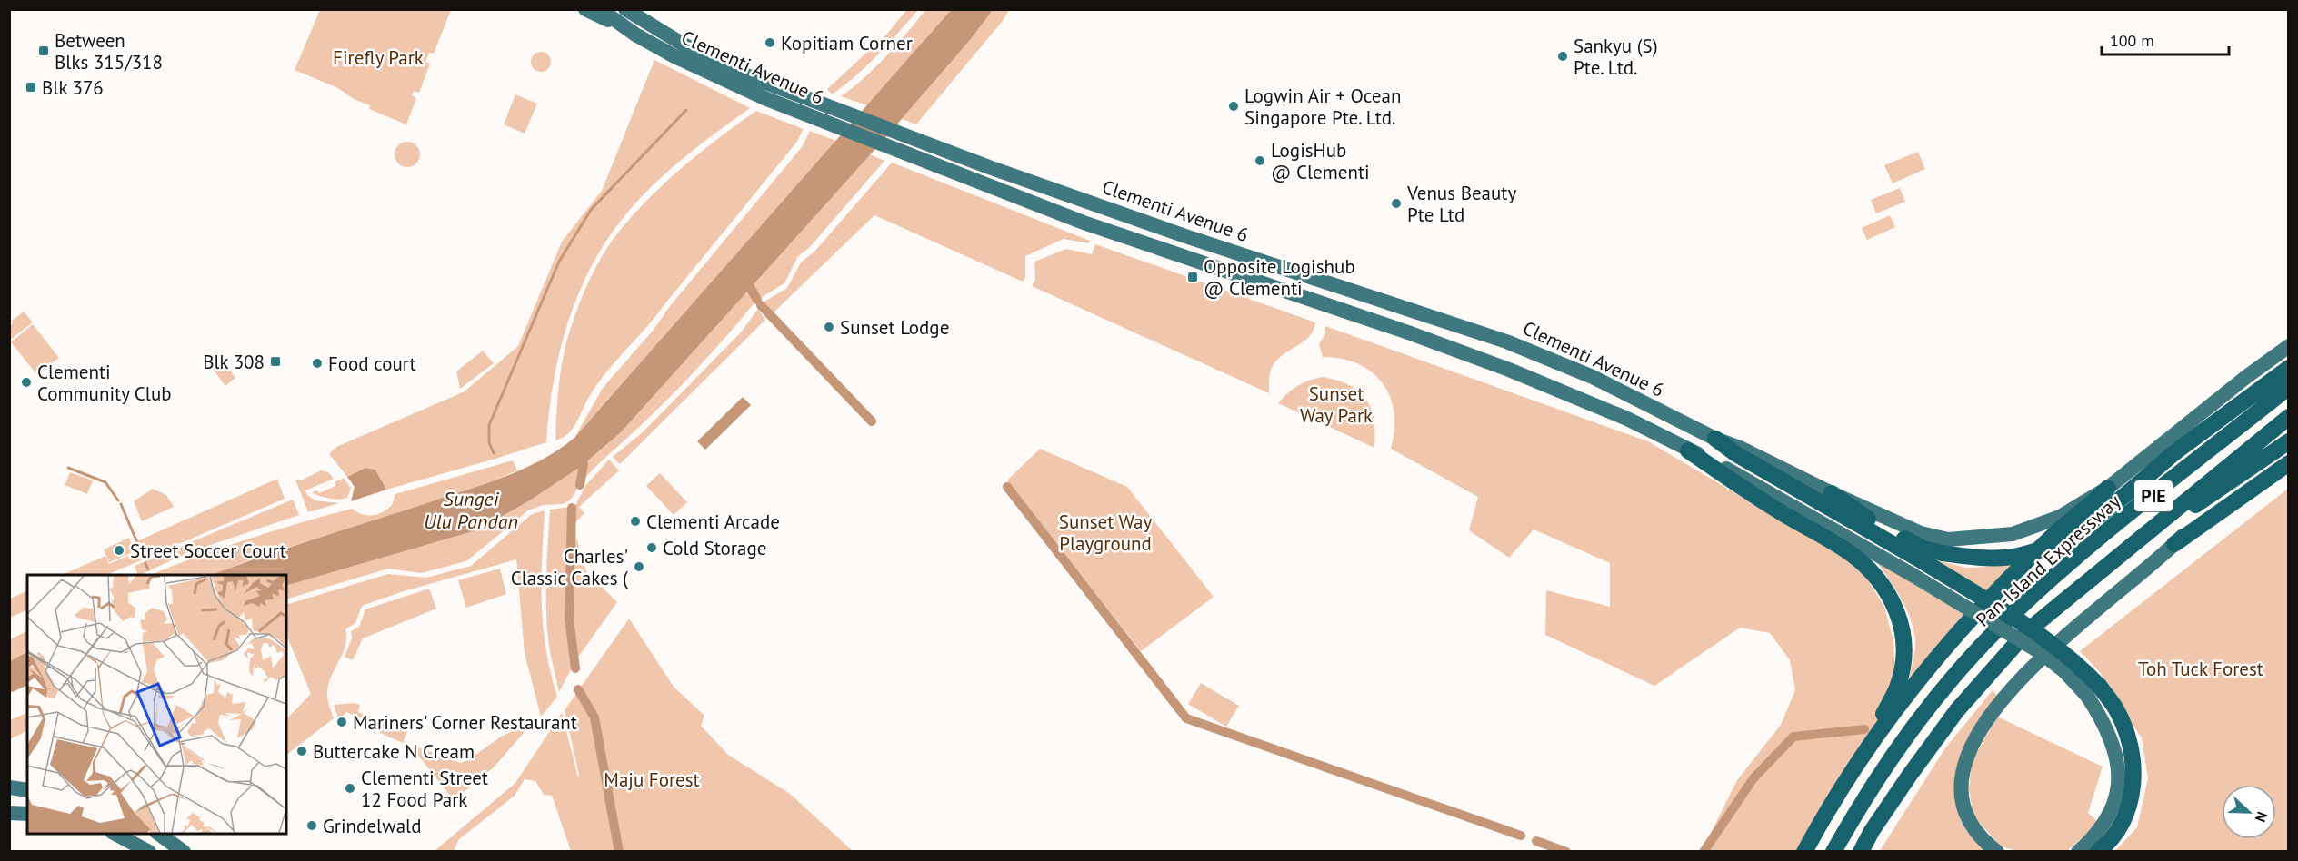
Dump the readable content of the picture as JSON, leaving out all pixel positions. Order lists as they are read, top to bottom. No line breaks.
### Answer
{"streets":{"highway":["PIE","Pan-Island Expressway"],"main road":["Clementi Avenue 6"]},"water":["Sungei Ulu Pandan"],"parks":["Firefly Park","Sunset Way Park","Sunset Way Playground","Toh Tuck Forest","Maju Forest"],"places":{"other":["Kopitiam Corner","Sankyu (S) Pte. Ltd.","Logwin Air + Ocean Singapore Pte. Ltd.","LogisHub @ Clementi","Venus Beauty Pte Ltd","Sunset Lodge","Food court","Clementi Community Club","Clementi Arcade","Cold Storage","Street Soccer Court","Charles' Classic Cakes (","Mariners' Corner Restaurant","Buttercake N Cream","Clementi Street 12 Food Park","Grindelwald"],"transit":["Between Blks 315/318","Blk 376","Opposite Logishub @ Clementi","Blk 308"]},"scale_bar":"100 m","north":"right"}
